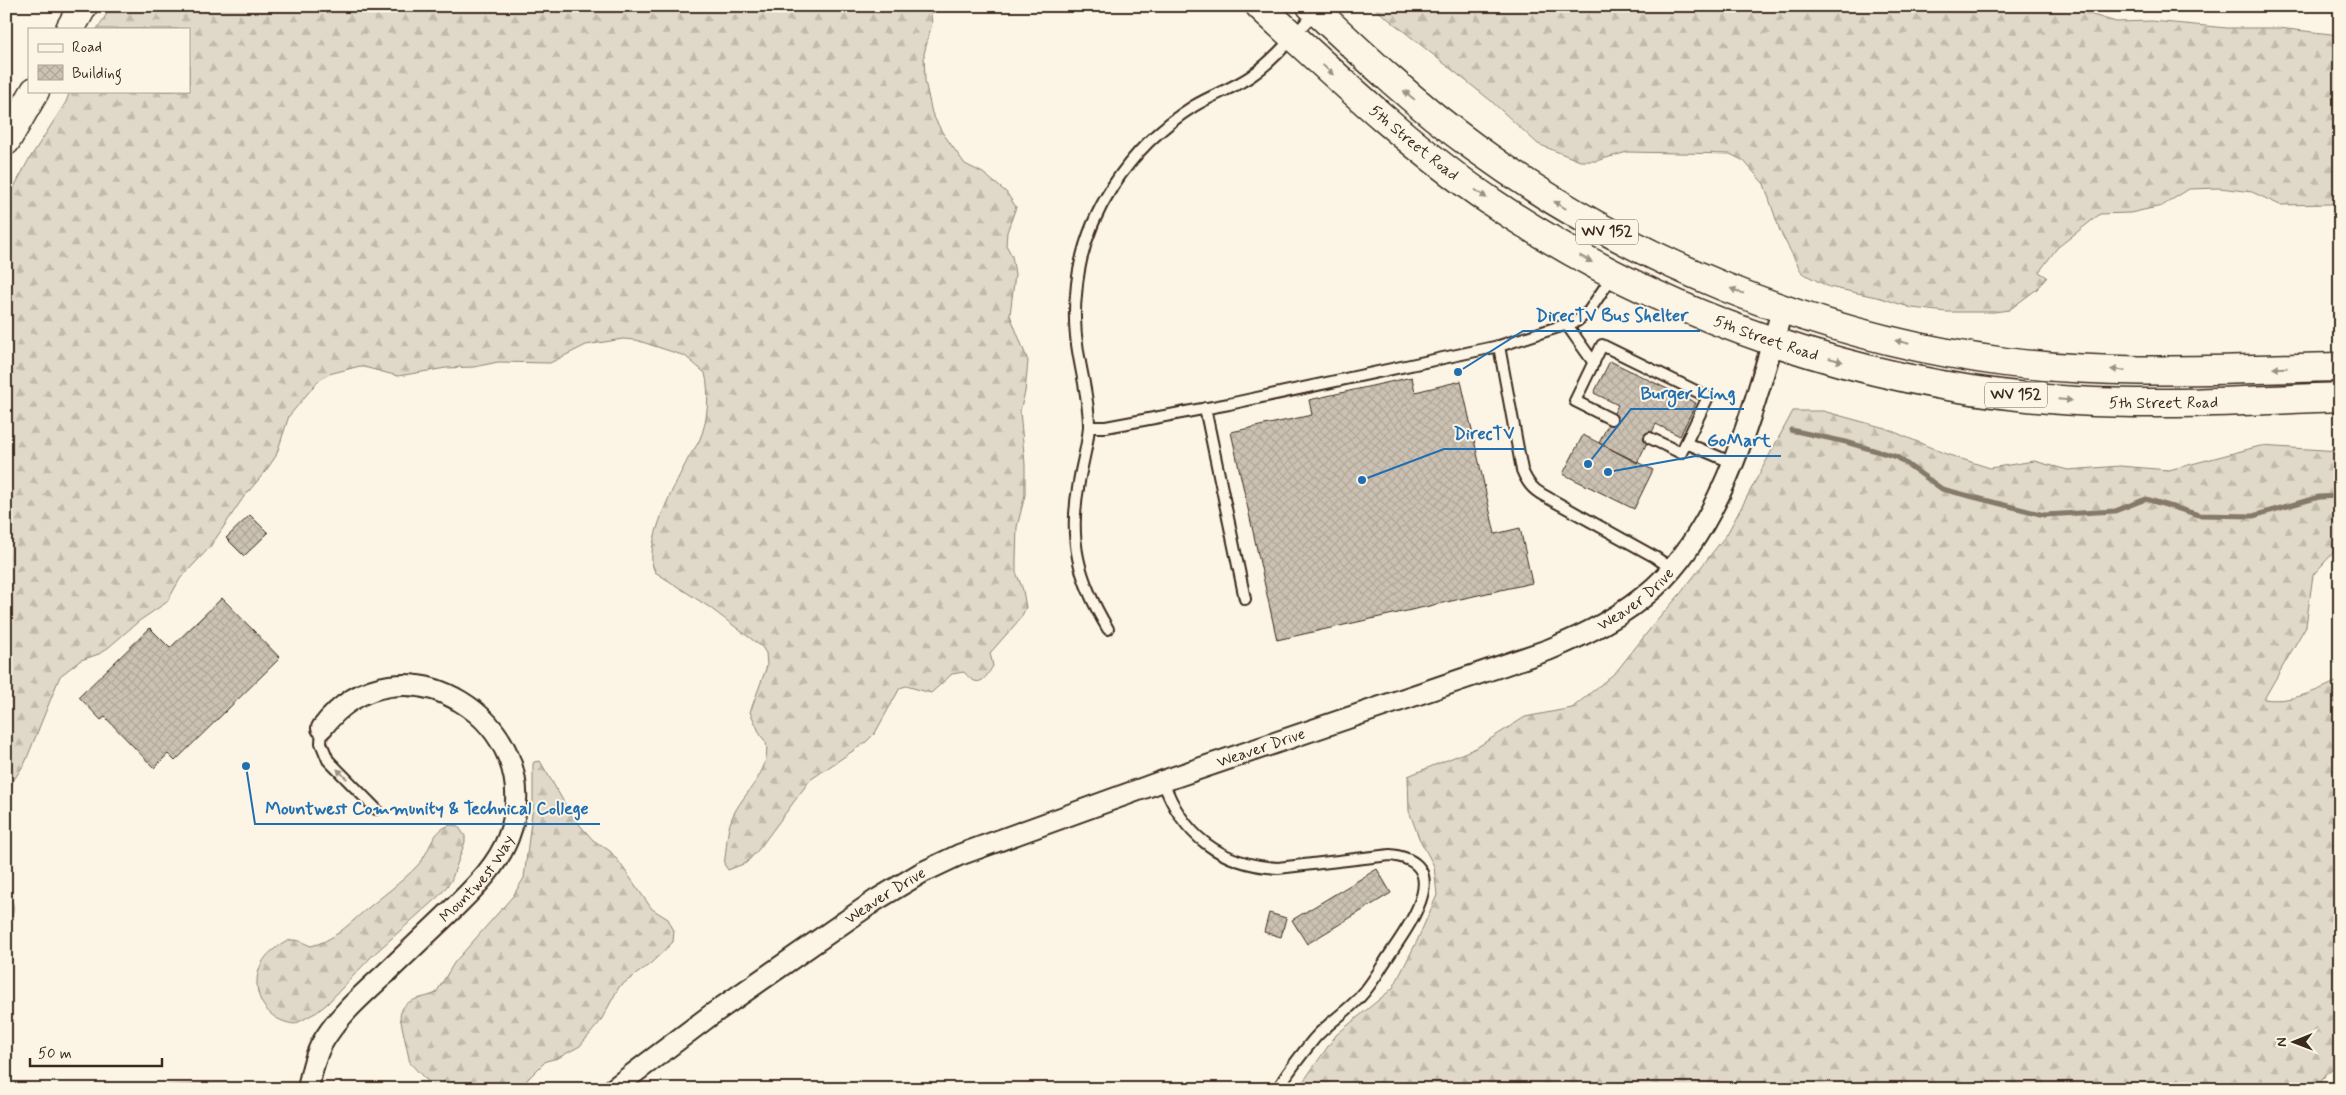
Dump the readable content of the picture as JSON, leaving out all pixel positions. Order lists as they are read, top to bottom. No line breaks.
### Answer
{"streets":{"main road":["5th Street Road","WV 152"],"street":["Weaver Drive","Mountwest Way"]},"crossings":[["5th Street Road","Weaver Drive"]],"places":["DirecTV Bus Shelter","Burger King","GoMart","DirecTV","Mountwest Community & Technical College"],"legend":["Road","Building"],"scale_bar":"50 m","north":"left"}
